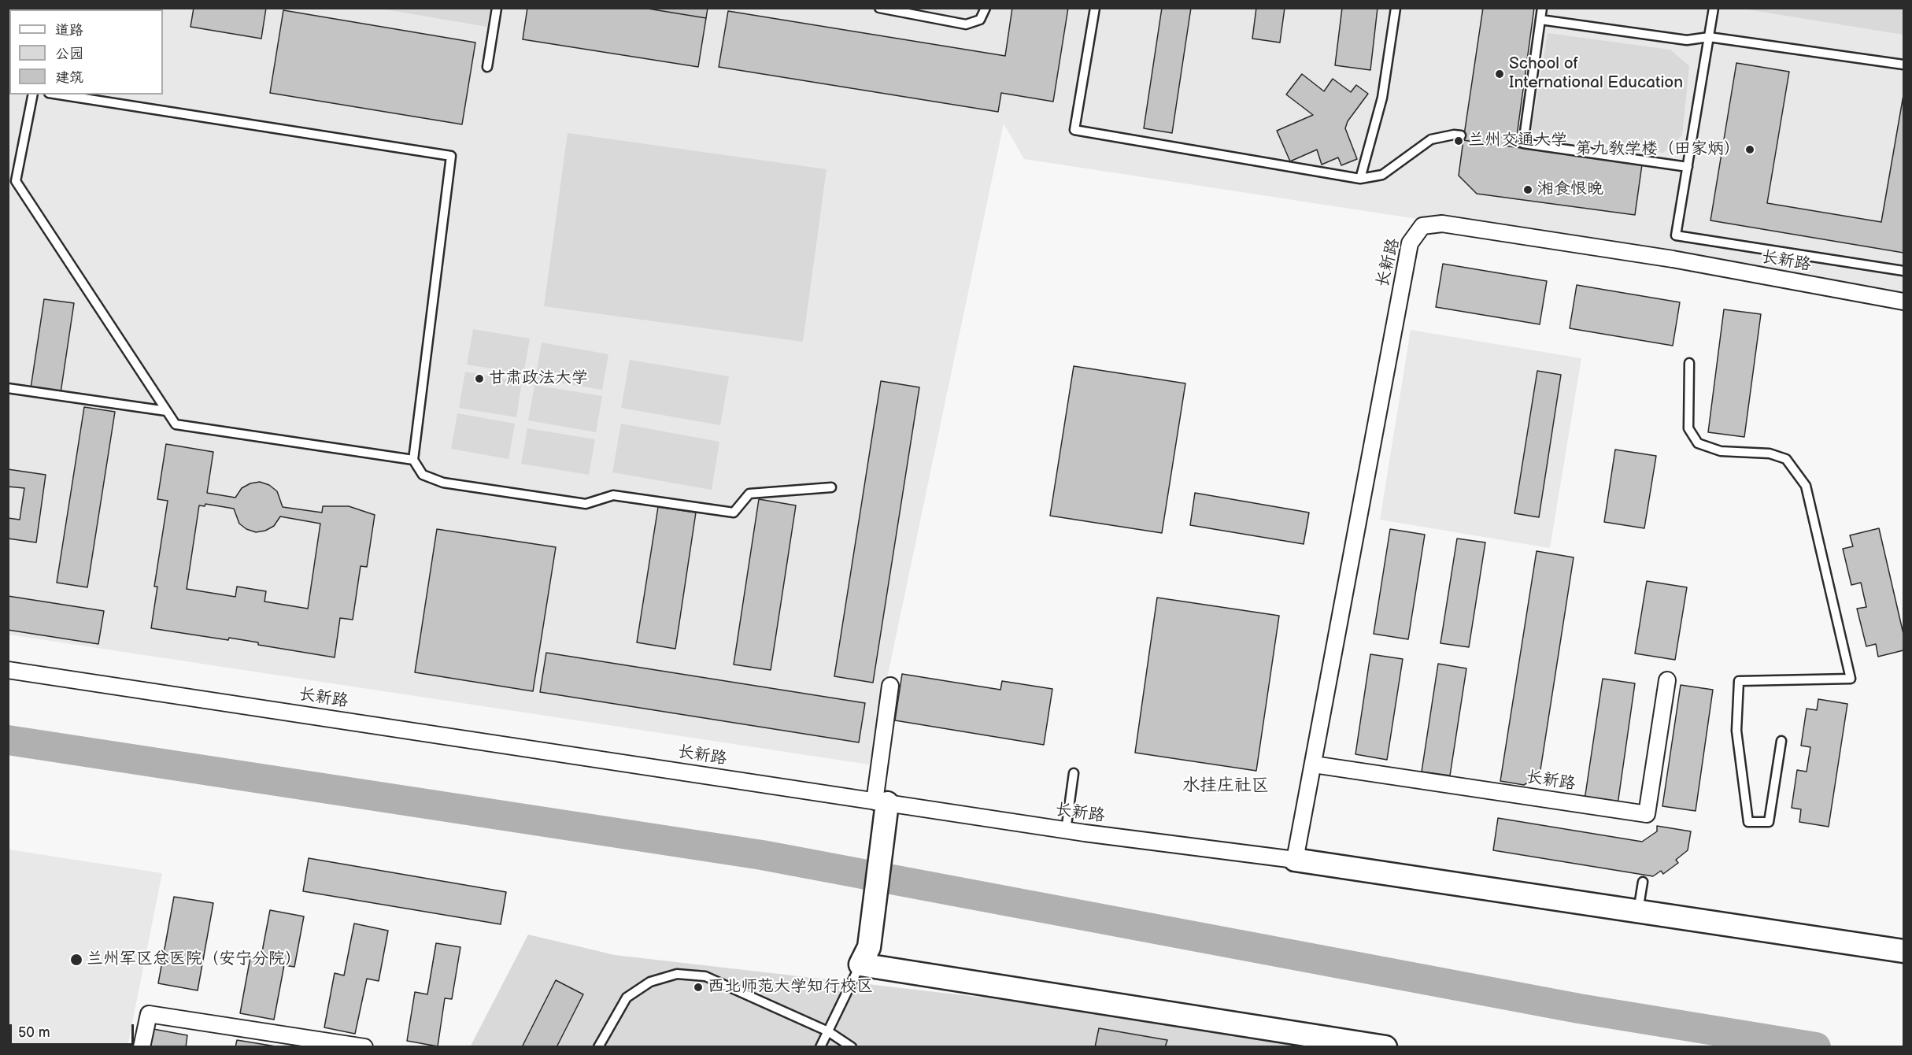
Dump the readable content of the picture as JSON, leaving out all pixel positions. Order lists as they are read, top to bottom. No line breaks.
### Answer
{"streets":{"street":["长新路"]},"districts":["水挂庄社区"],"places":["School of International Education","兰州交通大学","第九教学楼（田家炳）","湘食恨晚","甘肃政法大学","兰州军区总医院（安宁分院）","西北师范大学知行校区"],"legend":["道路","公园","建筑"],"scale_bar":"50 m"}
